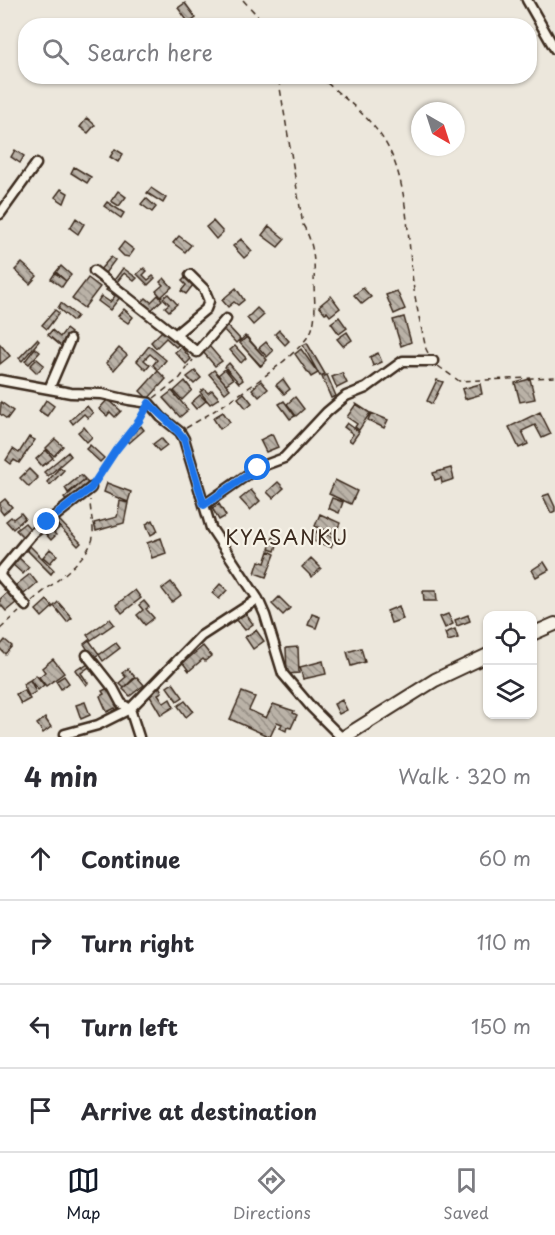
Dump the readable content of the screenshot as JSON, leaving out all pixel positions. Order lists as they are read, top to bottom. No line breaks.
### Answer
{"districts":["KYASANKU"],"north":"bottom right","page":{"search":"Search here","heading":["4 min","Walk · 320 m"],"list":[["Continue","60 m"],["Turn right","110 m"],["Turn left","150 m"],"Arrive at destination"],"nav":["Map","Directions","Saved"]}}
